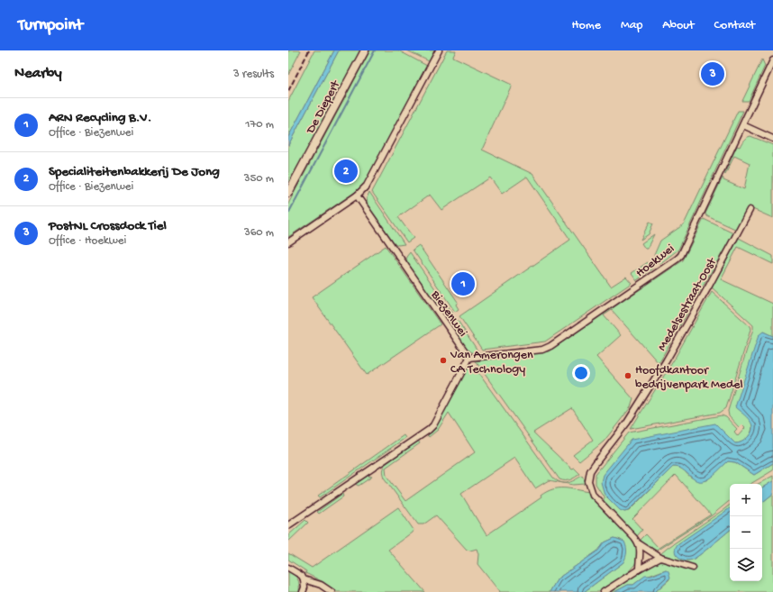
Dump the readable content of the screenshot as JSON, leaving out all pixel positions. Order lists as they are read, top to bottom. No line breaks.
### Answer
{"streets":{"main road":["De Diepert"],"street":["Hoekwei","Medelsestraat-Oost","Biezenwei"]},"crossings":[["Hoekwei","Biezenwei"]],"places":["Van Amerongen CA Technology","Hoofdkantoor bedrijvenpark Medel"],"page":{"header":"Turnpoint","nav":["Home","Map","About","Contact"],"heading":["Nearby","3 results"],"pins":["3","2","1"],"list":[{"mark":"1","name":"ARN Recycling B.V.","note":"Office · Biezenwei","value":"170 m"},{"mark":"2","name":"Specialiteitenbakkerij De Jong","note":"Office · Biezenwei","value":"350 m"},{"mark":"3","name":"PostNL Crossdock Tiel","note":"Office · Hoekwei","value":"360 m"}],"map_buttons":["+","−"]}}
